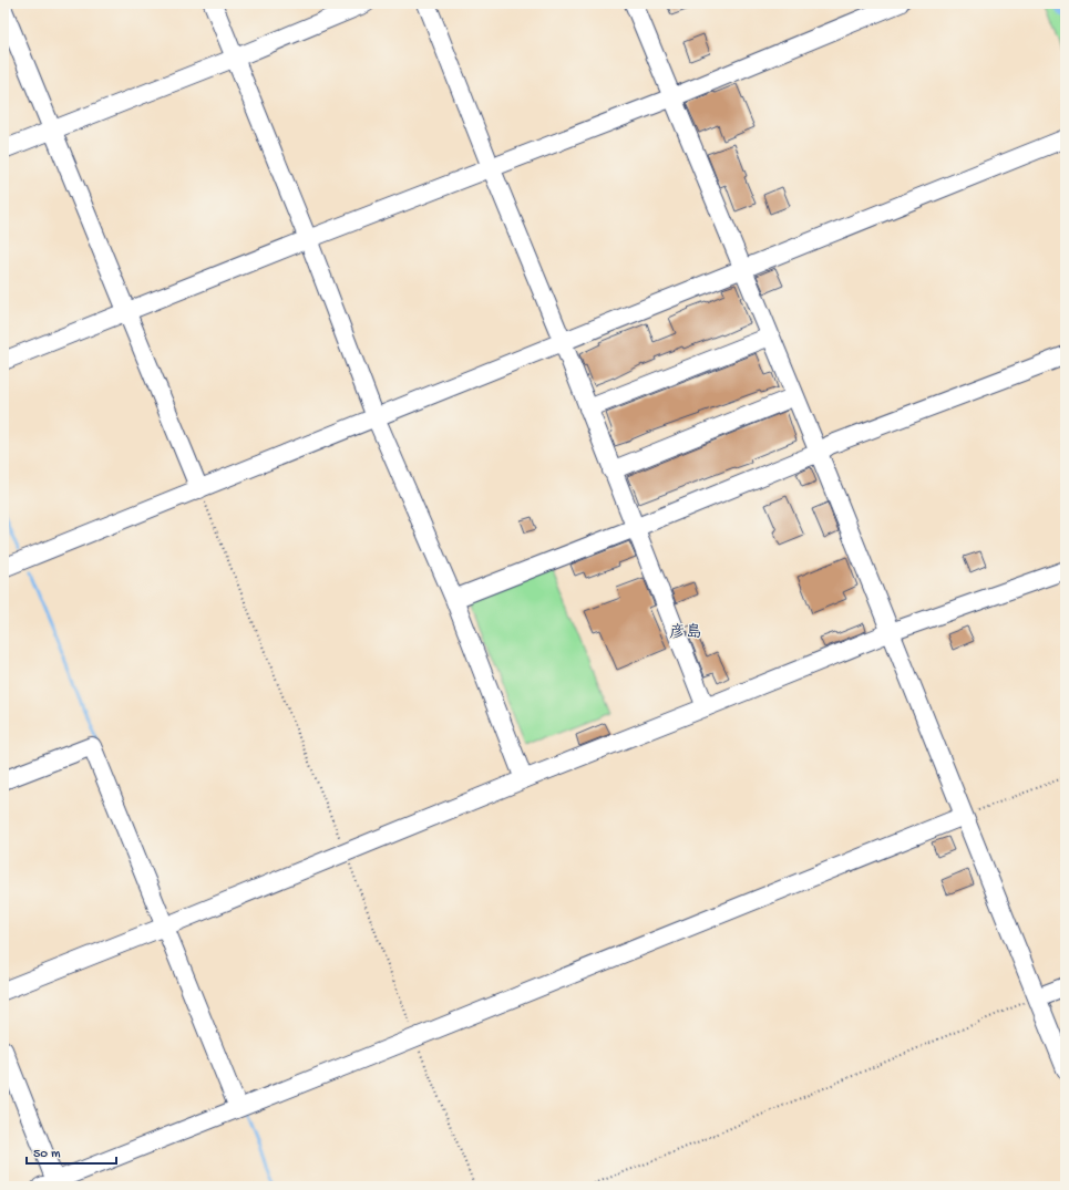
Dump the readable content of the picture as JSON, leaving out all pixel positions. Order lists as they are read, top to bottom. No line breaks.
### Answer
{"districts":["彦島"],"scale_bar":"50 m"}
